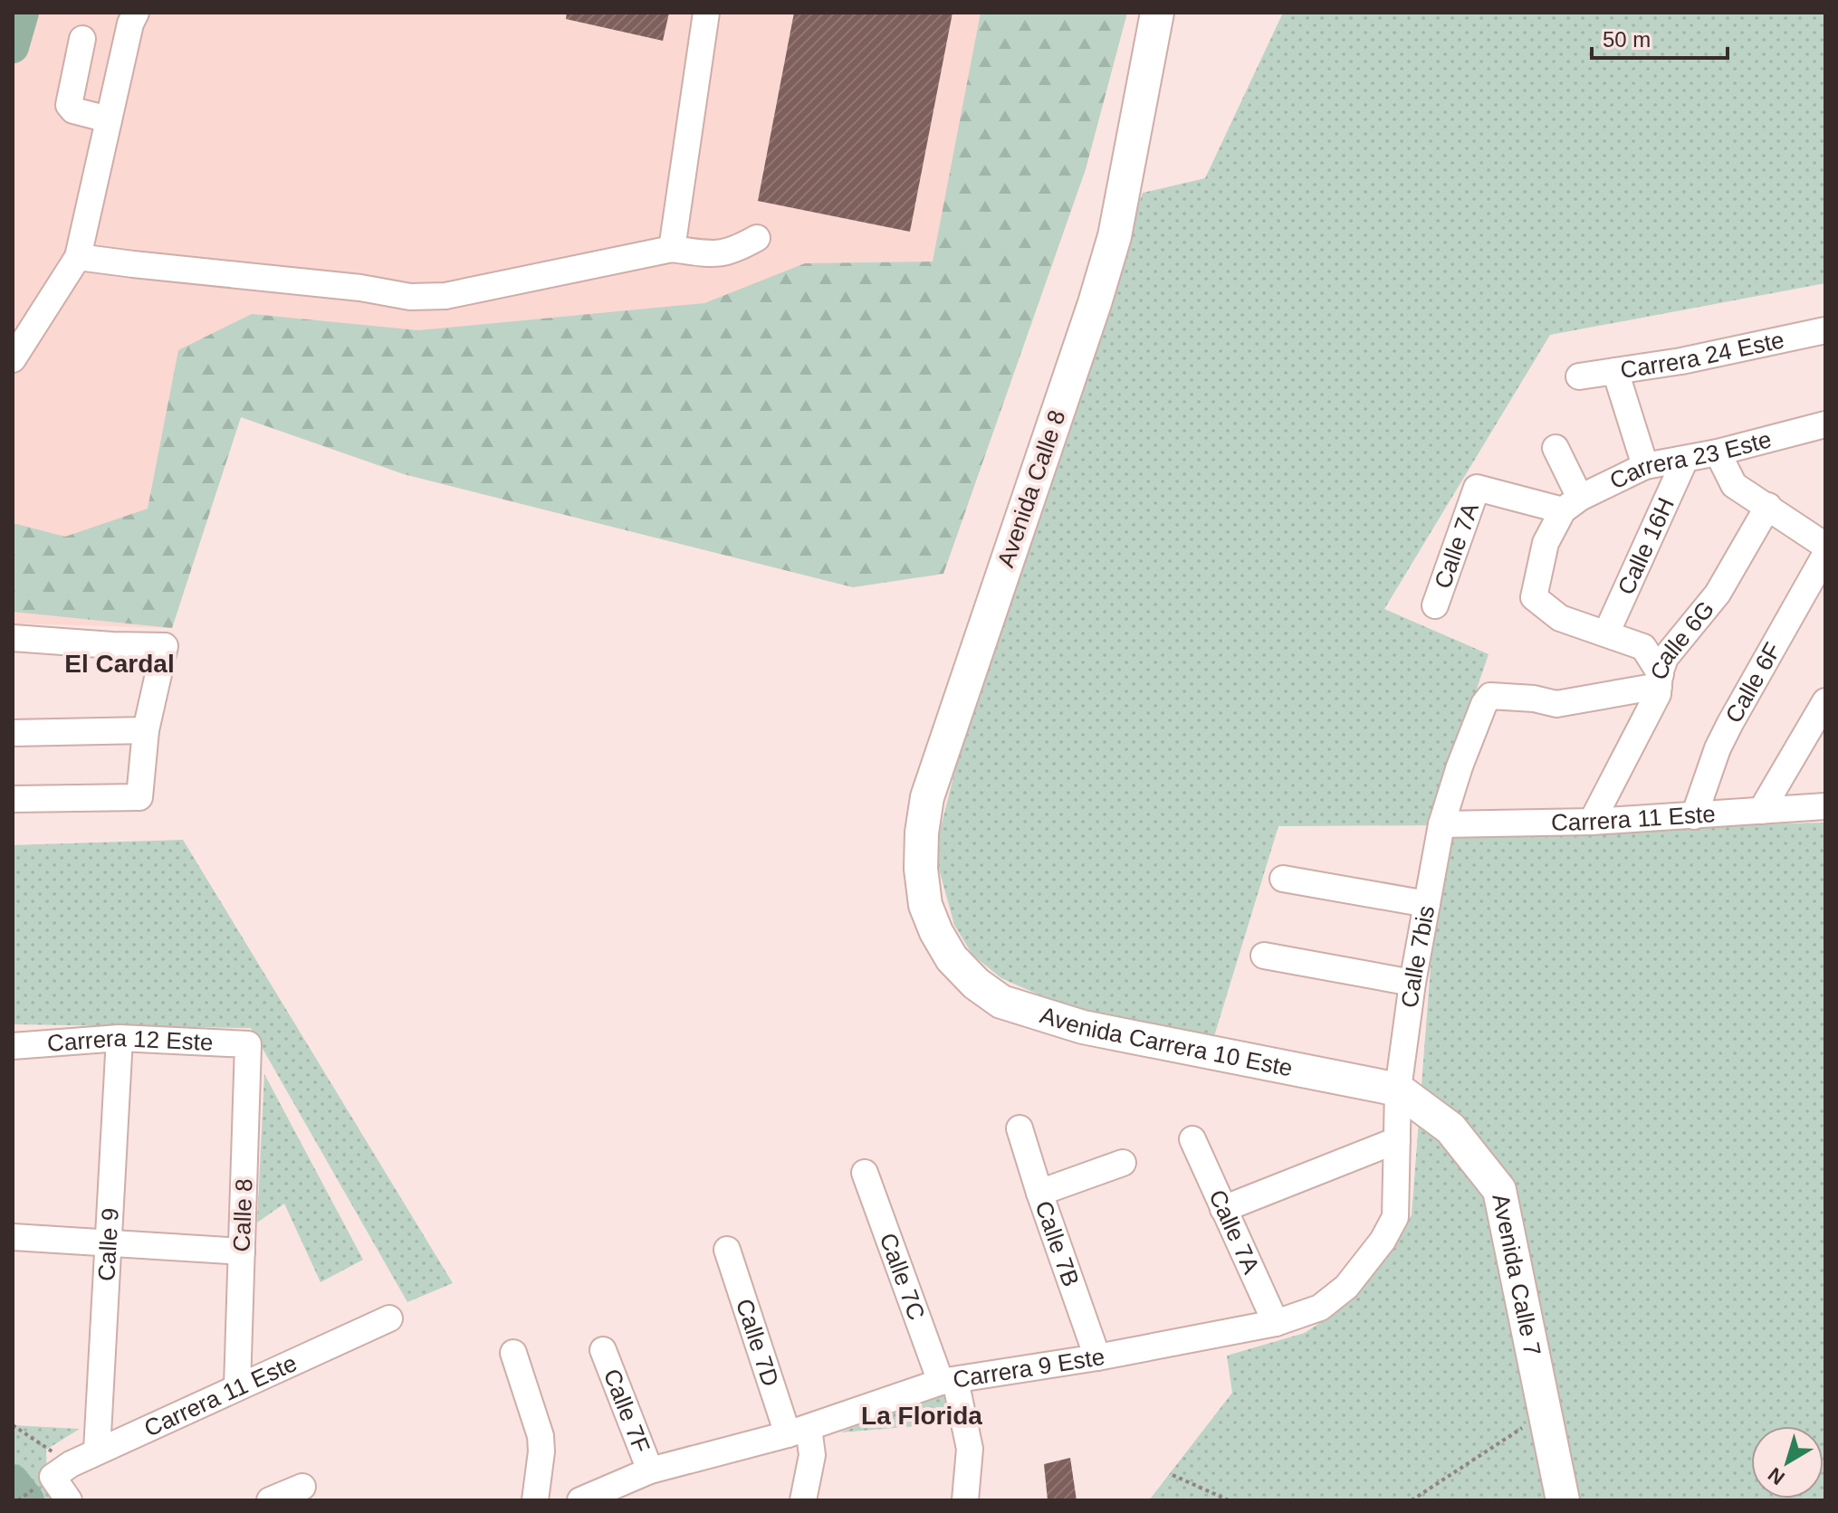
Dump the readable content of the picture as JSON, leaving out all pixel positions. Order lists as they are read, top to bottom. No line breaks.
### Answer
{"streets":{"main road":["Avenida Calle 8","Avenida Carrera 10 Este","Avenida Calle 7"],"street":["Carrera 24 Este","Carrera 23 Este","Calle 7A","Calle 16H","Calle 6G","Calle 6F","Carrera 11 Este","Calle 7bis","Carrera 12 Este","Calle 8","Calle 7B","Calle 9","Calle 7C","Calle 7D","Carrera 9 Este","Calle 7F"]},"crossings":[["Carrera 23 Este","Calle 7A"],["Carrera 23 Este","Calle 16H"],["Avenida Calle 8","Avenida Carrera 10 Este"],["Calle 7A","Carrera 9 Este"],["Calle 6G","Carrera 11 Este"],["Calle 6G","Calle 7bis"],["Calle 6F","Carrera 11 Este"],["Carrera 11 Este","Calle 7bis"],["Carrera 11 Este","Calle 8"],["Carrera 11 Este","Calle 9"],["Calle 7bis","Avenida Carrera 10 Este"],["Calle 7bis","Avenida Calle 7"],["Avenida Carrera 10 Este","Avenida Calle 7"],["Carrera 12 Este","Calle 8"],["Carrera 12 Este","Calle 9"],["Calle 7B","Carrera 9 Este"],["Calle 7C","Carrera 9 Este"],["Calle 7D","Carrera 9 Este"],["Carrera 9 Este","Calle 7F"]],"districts":["El Cardal","La Florida"],"scale_bar":"50 m","north":"bottom left"}
